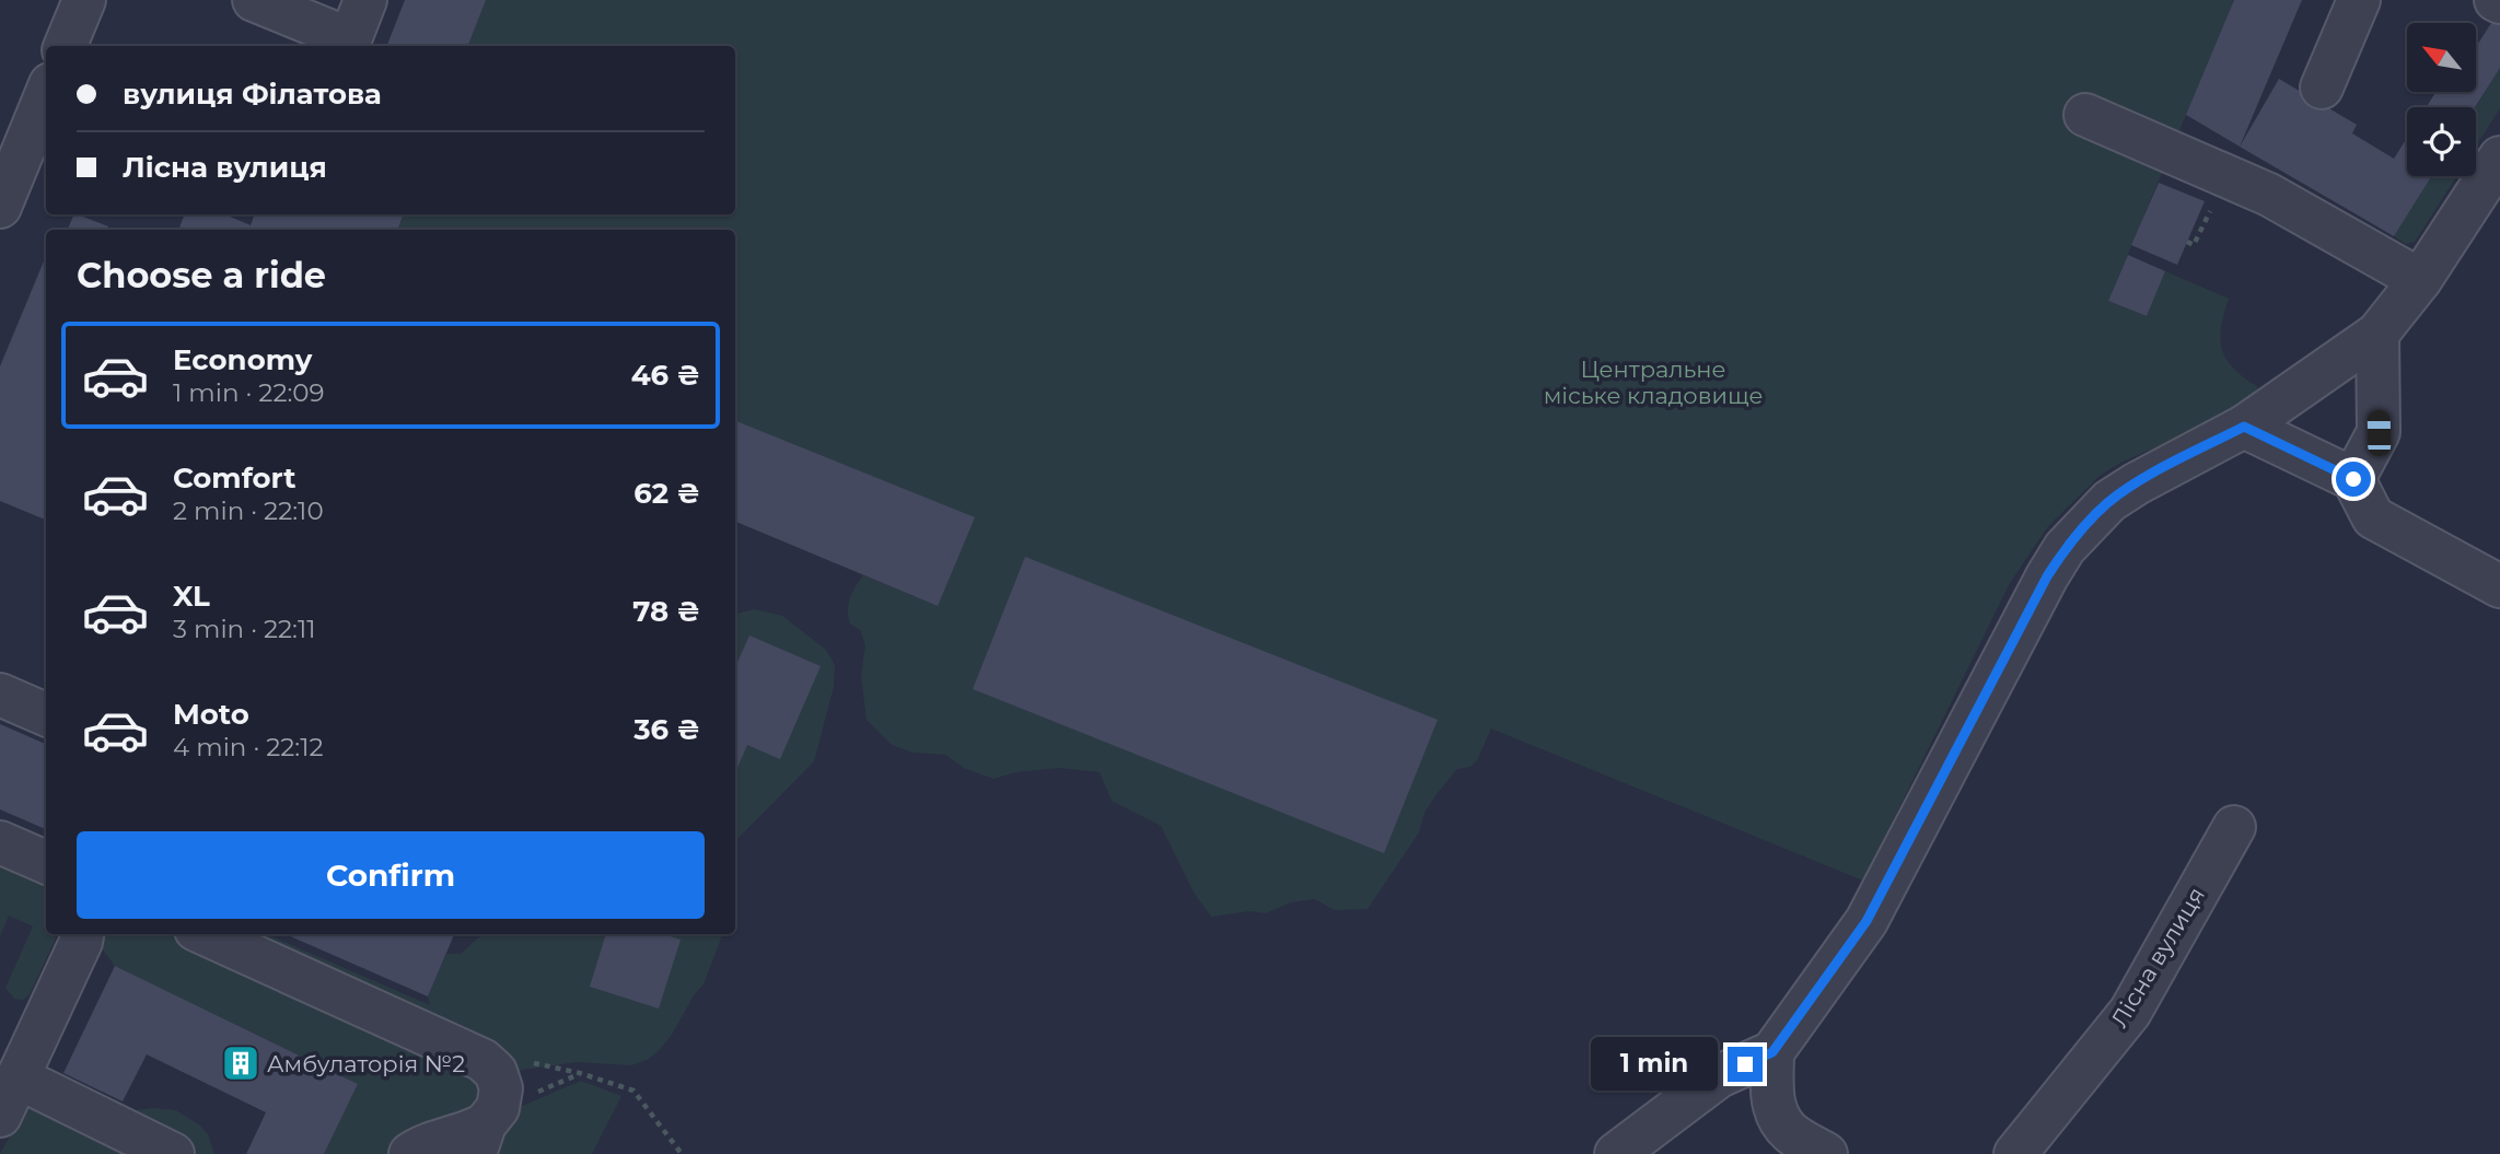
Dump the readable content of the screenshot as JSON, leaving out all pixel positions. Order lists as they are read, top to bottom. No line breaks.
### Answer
{"streets":{"street":["Лісна вулиця"]},"parks":["Центральне міське кладовище"],"places":{"building":["Амбулаторія №2"]},"north":"top left","page":{"banner":["вулиця Філатова","Лісна вулиця"],"heading":"Choose a ride","list":[{"name":"Economy","note":"1 min · 22:09","value":"46 ₴"},{"name":"Comfort","note":"2 min · 22:10","value":"62 ₴"},{"name":"XL","note":"3 min · 22:11","value":"78 ₴"},{"name":"Moto","note":"4 min · 22:12","value":"36 ₴"}],"buttons":"Confirm","bubble":"1 min"}}
